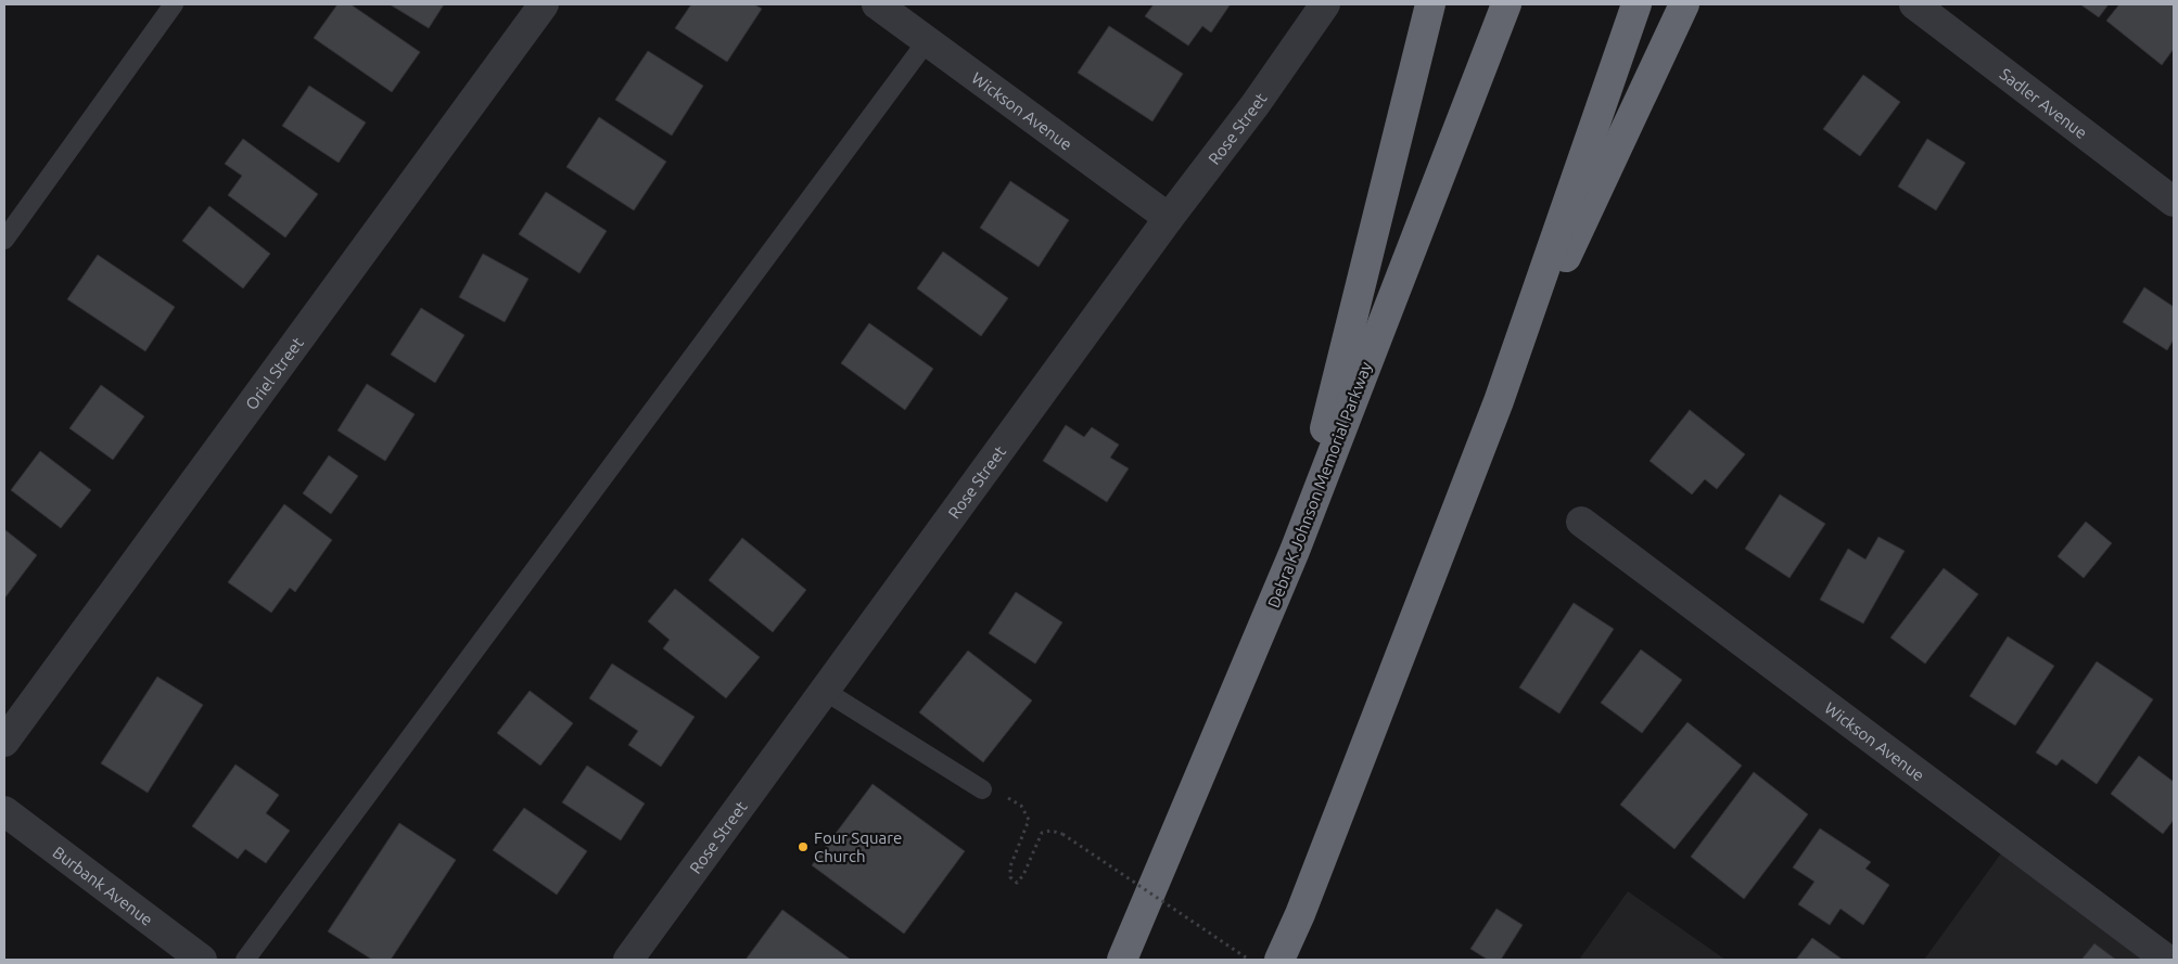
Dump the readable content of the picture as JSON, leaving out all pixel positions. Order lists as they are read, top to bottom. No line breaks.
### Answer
{"streets":{"highway":["Debra K Johnson Memorial Parkway"],"street":["Sadler Avenue","Wickson Avenue","Rose Street","Oriel Street","Burbank Avenue"]},"crossings":[["Wickson Avenue","Rose Street"]],"places":["Four Square Church"]}
